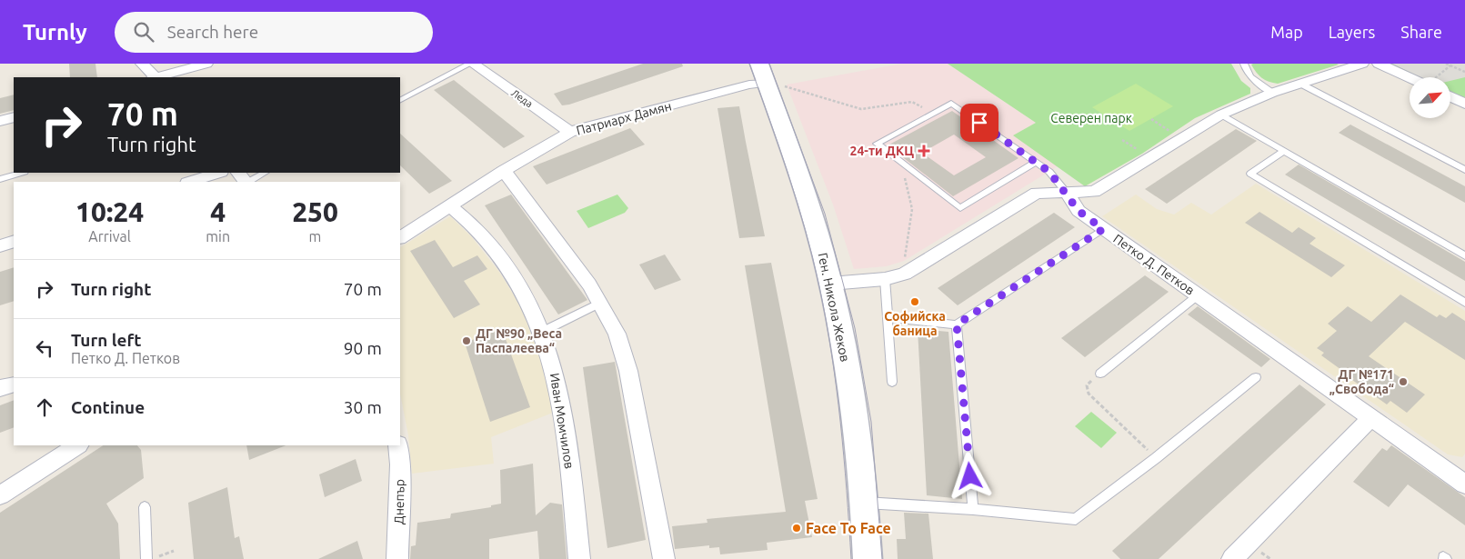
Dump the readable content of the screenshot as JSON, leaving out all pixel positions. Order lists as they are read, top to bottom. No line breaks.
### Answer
{"streets":{"street":["Леда","Патриарх Дамян","Петко Д. Петков","Ген. Никола Жеков","Иван Момчилов","Днепър"]},"crossings":[["Леда","Патриарх Дамян"],["Патриарх Дамян","Ген. Никола Жеков"],["Патриарх Дамян","Иван Момчилов"]],"parks":["Северен парк"],"places":{"health":["24-ти ДКЦ"],"other":["Софийска баница","ДГ №90 „Веса Паспалеева“","ДГ №171 „Свобода“","Face To Face"]},"north":"top right","page":{"header":"Turnly","search":"Search here","nav":["Map","Layers","Share"],"turn":["70 m","Turn right"],"eta":["10:24","Arrival","4","min","250","m"],"list":[{"name":"Turn right","value":"70 m"},{"name":"Turn left","note":"Петко Д. Петков","value":"90 m"},{"name":"Continue","value":"30 m"}]}}
